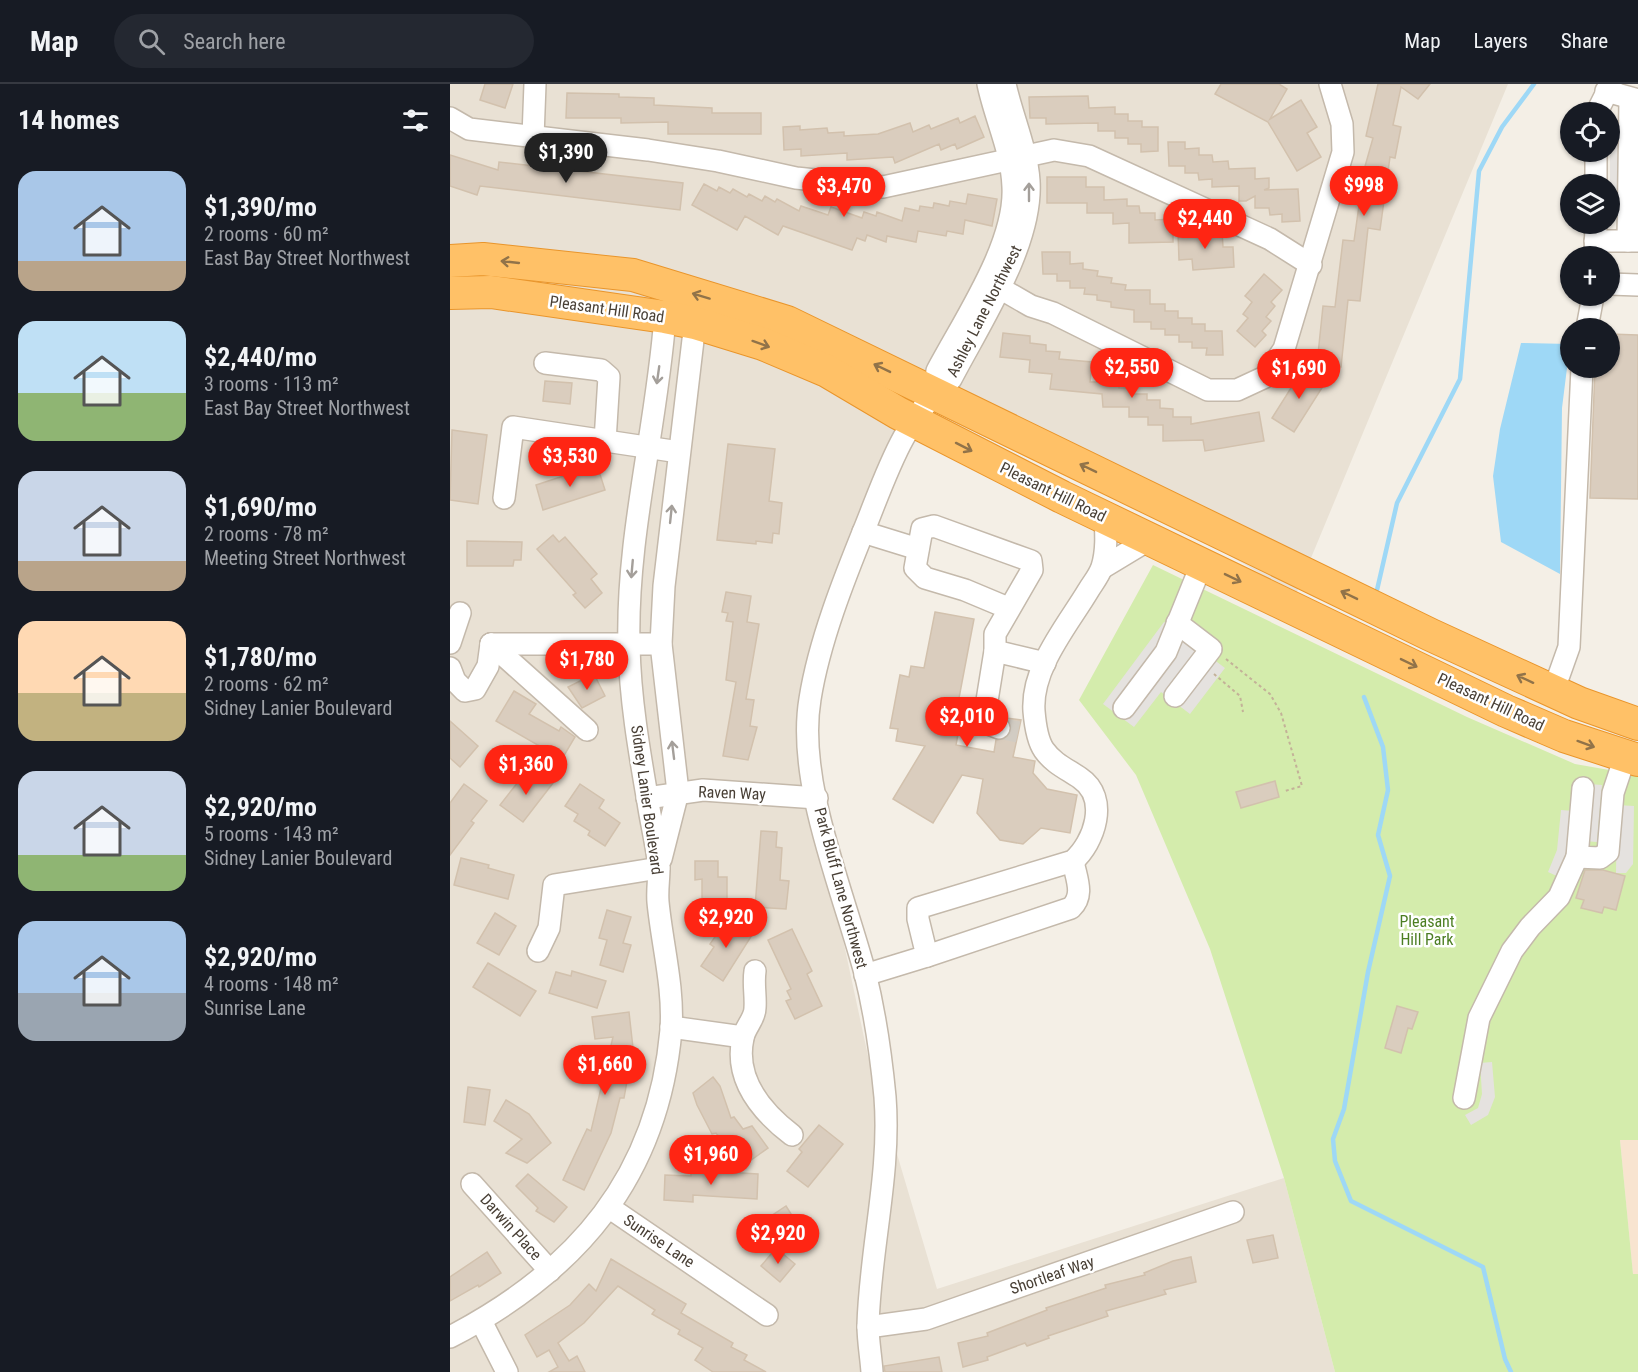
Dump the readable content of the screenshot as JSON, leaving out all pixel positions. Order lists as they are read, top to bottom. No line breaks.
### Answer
{"streets":{"highway":["Pleasant Hill Road"],"street":["Ashley Lane Northwest","Raven Way","Sidney Lanier Boulevard","Park Bluff Lane Northwest","Darwin Place","Sunrise Lane","Shortleaf Way"]},"crossings":[["Pleasant Hill Road","Ashley Lane Northwest"],["Pleasant Hill Road","Sidney Lanier Boulevard"],["Pleasant Hill Road","Park Bluff Lane Northwest"],["Ashley Lane Northwest","Park Bluff Lane Northwest"],["Raven Way","Sidney Lanier Boulevard"],["Raven Way","Park Bluff Lane Northwest"],["Sidney Lanier Boulevard","Darwin Place"],["Sidney Lanier Boulevard","Sunrise Lane"],["Park Bluff Lane Northwest","Shortleaf Way"]],"parks":["Pleasant Hill Park"],"page":{"header":"Map","search":"Search here","nav":["Map","Layers","Share"],"heading":"14 homes","map_buttons":["+","−"],"price":["$1,390","$998","$3,470","$2,440","$2,550","$1,690","$3,530","$1,780","$2,010","$1,360","$2,920","$1,660","$1,960","$2,920"],"list":[{"name":"$1,390/mo","note":"2 rooms · 60 m² · East Bay Street Northwest"},{"name":"$2,440/mo","note":"3 rooms · 113 m² · East Bay Street Northwest"},{"name":"$1,690/mo","note":"2 rooms · 78 m² · Meeting Street Northwest"},{"name":"$1,780/mo","note":"2 rooms · 62 m² · Sidney Lanier Boulevard"},{"name":"$2,920/mo","note":"5 rooms · 143 m² · Sidney Lanier Boulevard"},{"name":"$2,920/mo","note":"4 rooms · 148 m² · Sunrise Lane"}]}}
